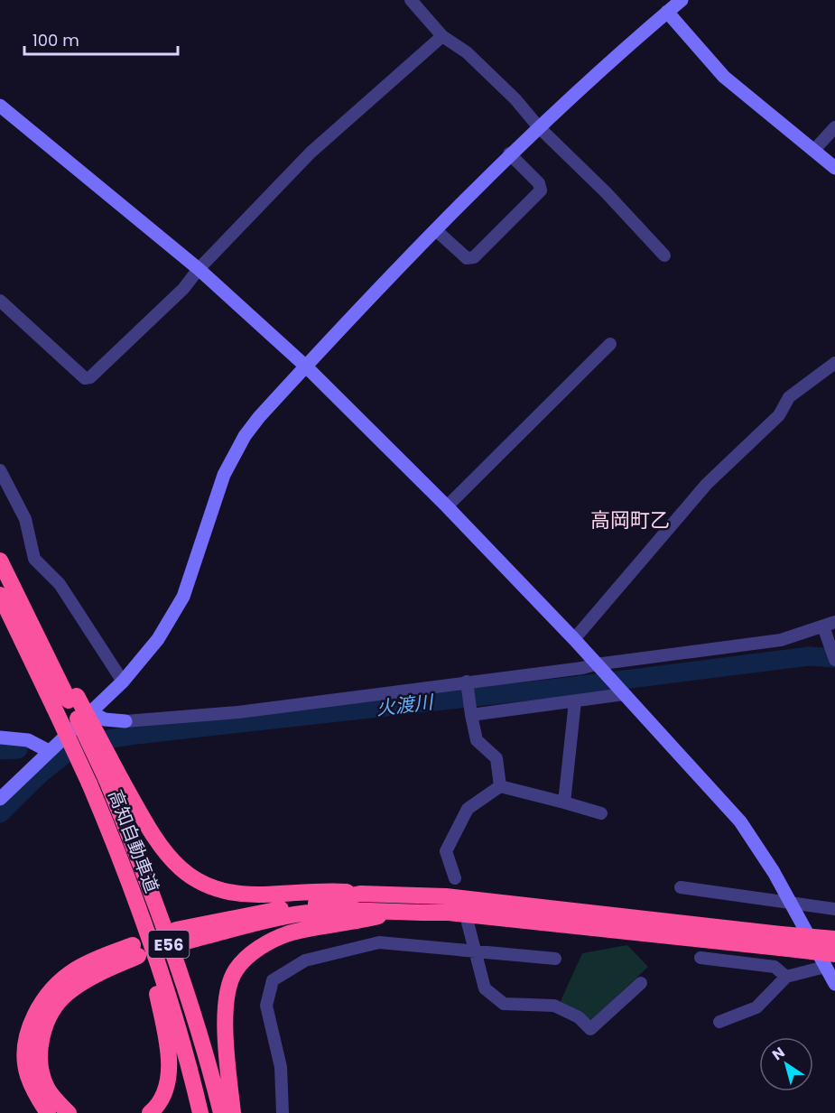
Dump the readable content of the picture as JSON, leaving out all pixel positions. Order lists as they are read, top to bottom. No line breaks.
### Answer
{"streets":{"highway":["高知自動車道","E56"]},"districts":["高岡町乙"],"water":["火渡川"],"scale_bar":"100 m","north":"top left"}
